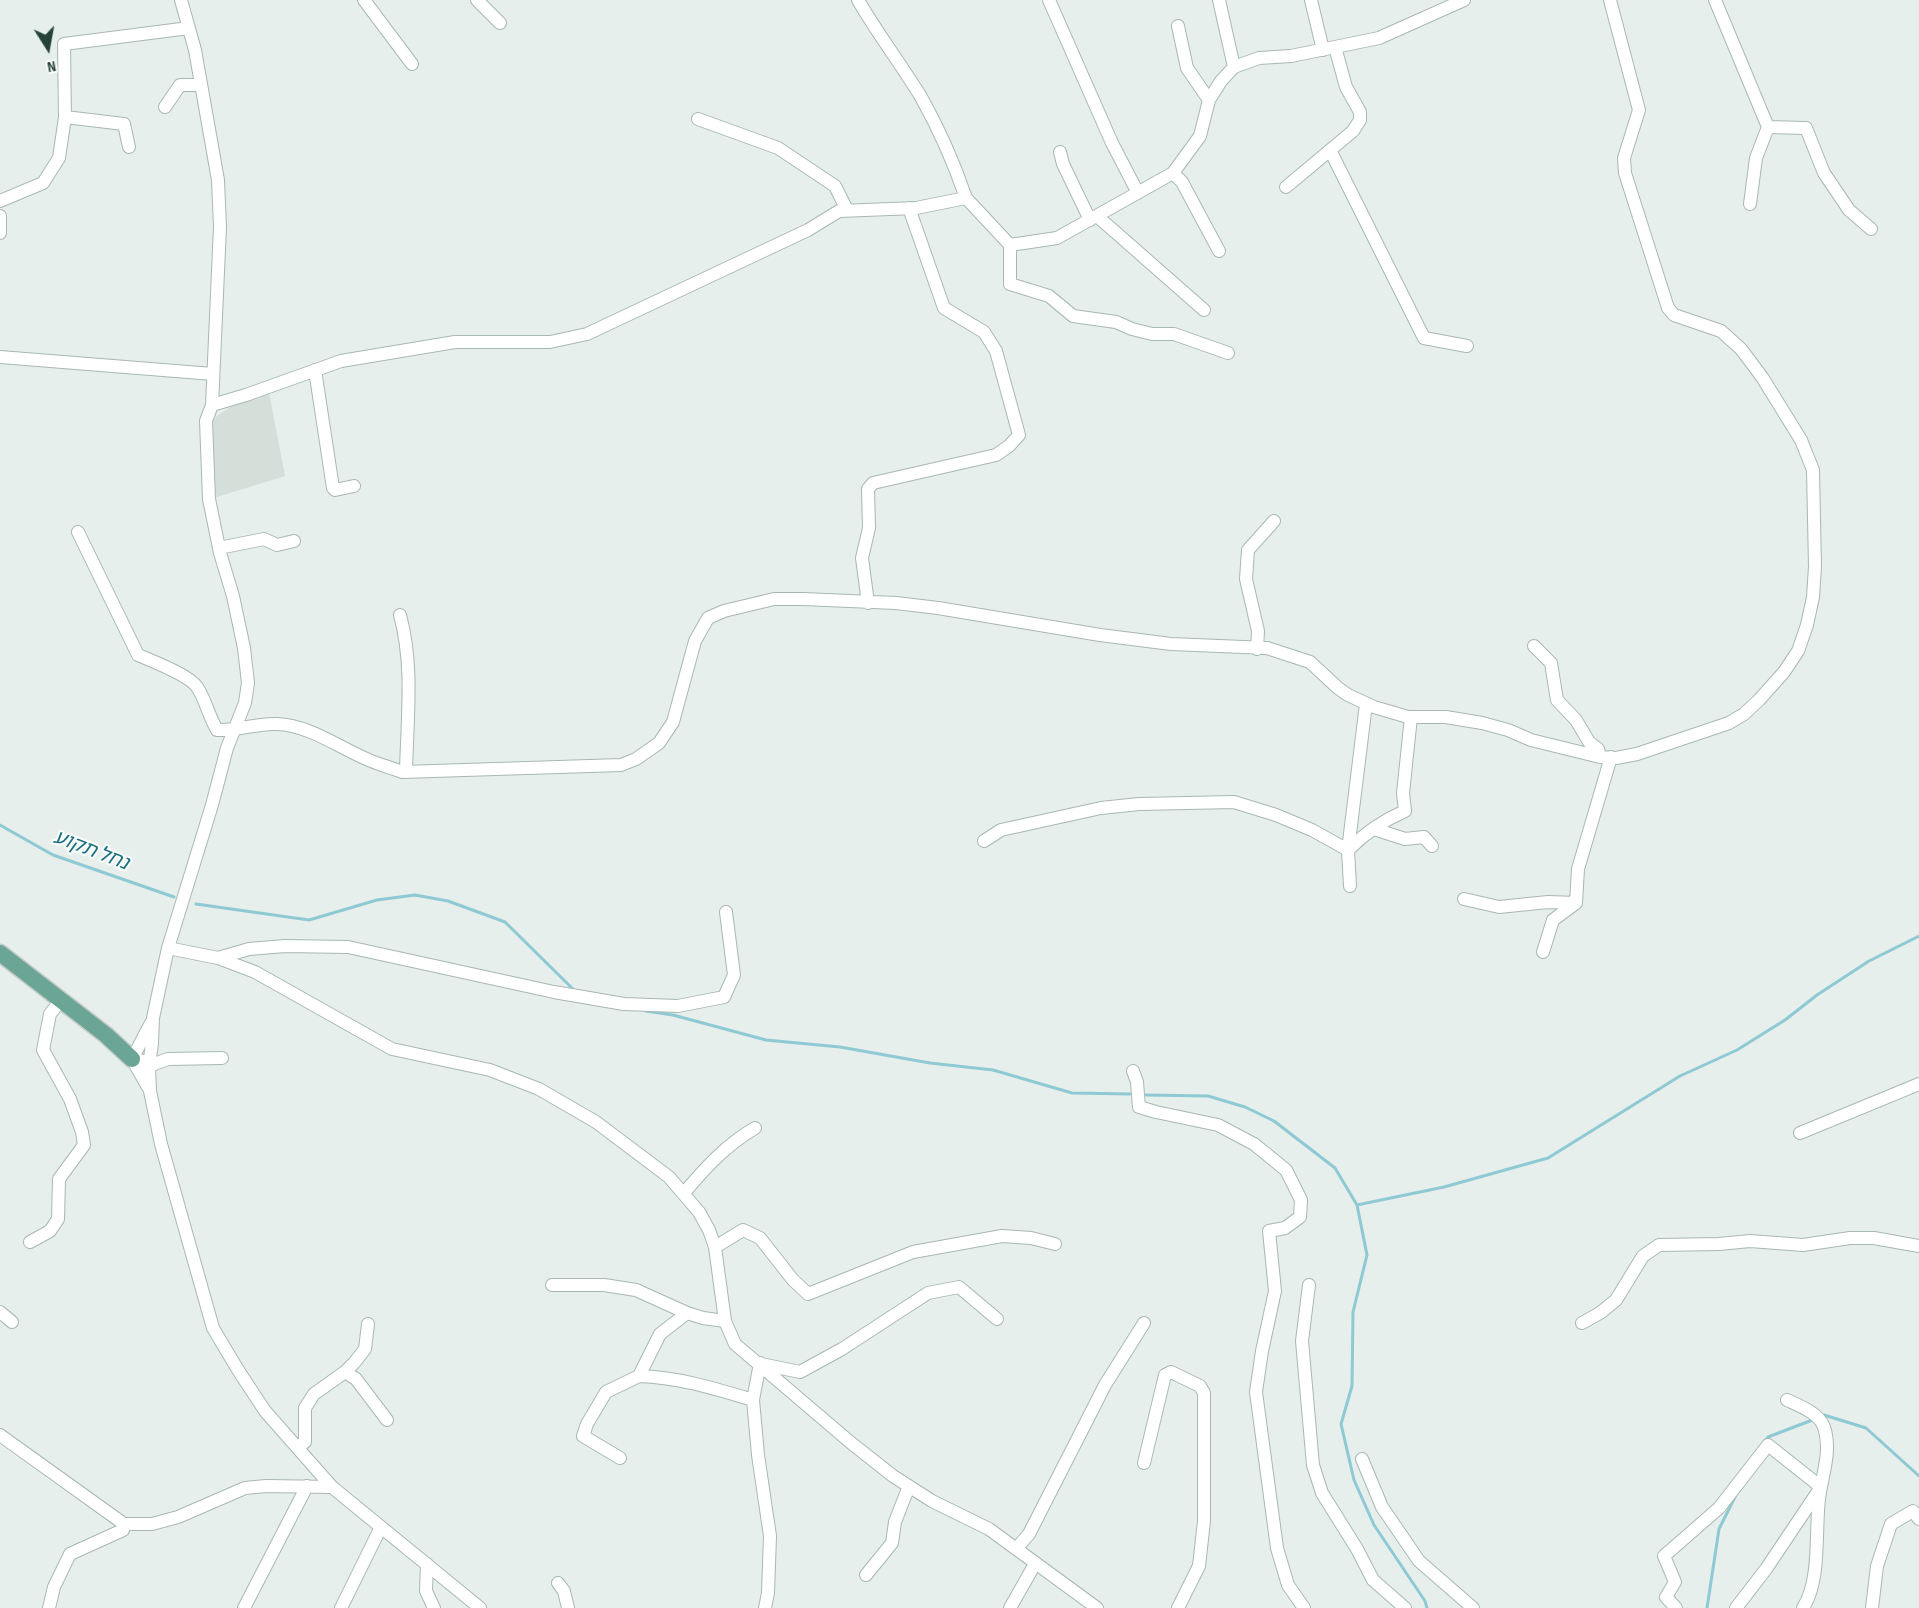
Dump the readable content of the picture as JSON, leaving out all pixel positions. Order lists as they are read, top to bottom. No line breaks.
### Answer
{"water":["נחל תקוע"],"north":"bottom"}
